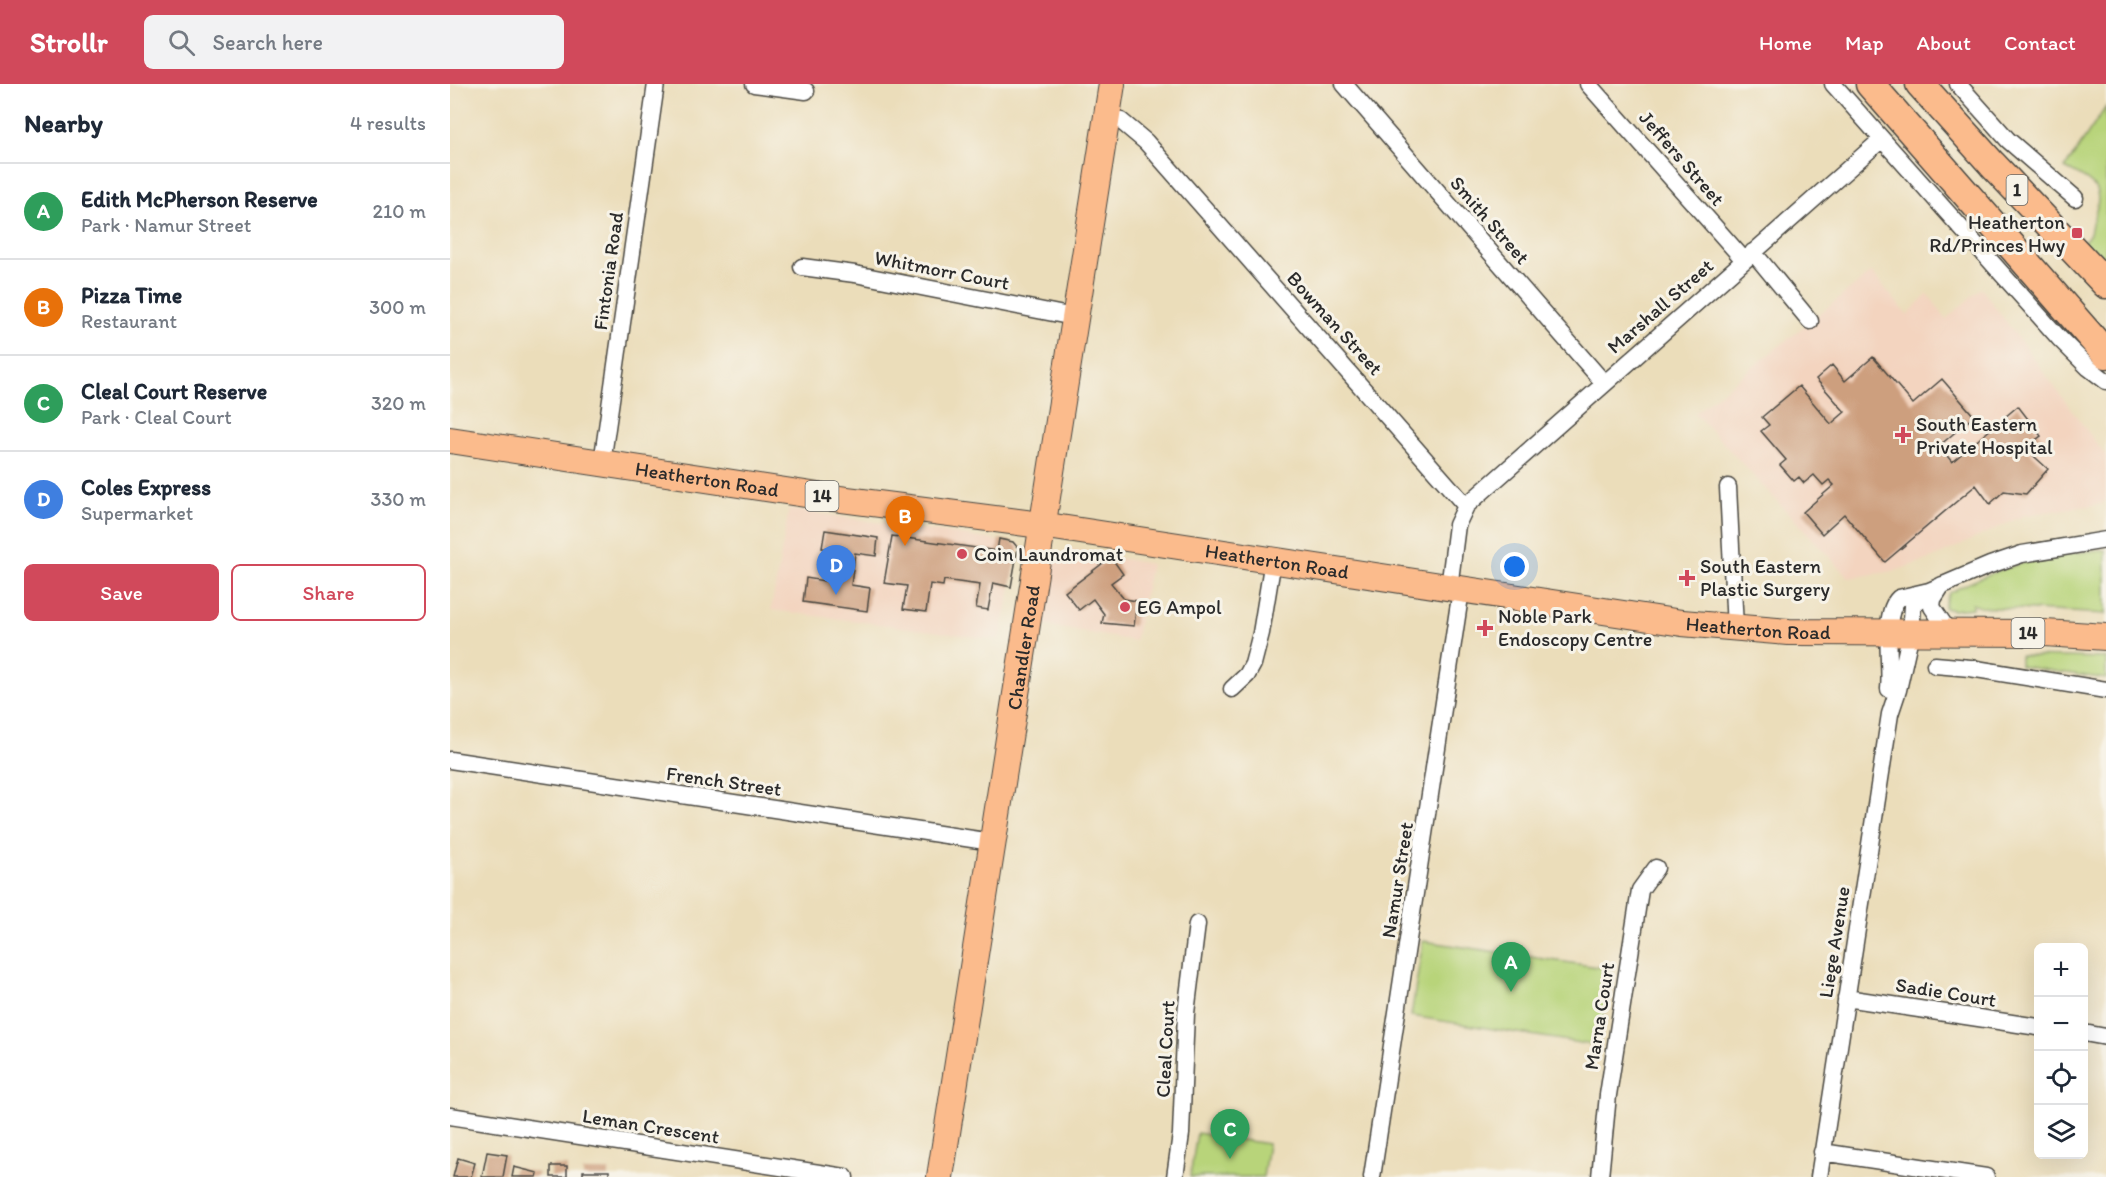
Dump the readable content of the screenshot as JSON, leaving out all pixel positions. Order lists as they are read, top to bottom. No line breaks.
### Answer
{"streets":{"highway":["1"],"main road":["Heatherton Road","14","Chandler Road"],"street":["Jeffers Street","Smith Street","Whitmorr Court","Fintonia Road","Marshall Street","Bowman Street","French Street","Namur Street","Liege Avenue","Sadie Court","Marna Court","Cleal Court","Leman Crescent"]},"crossings":[["Jeffers Street","Marshall Street"],["Smith Street","Marshall Street"],["Whitmorr Court","Chandler Road"],["Fintonia Road","Heatherton Road"],["Marshall Street","Bowman Street"],["Bowman Street","Chandler Road"],["Heatherton Road","Chandler Road"],["Heatherton Road","Namur Street"],["Heatherton Road","Liege Avenue"],["Chandler Road","French Street"],["Liege Avenue","Sadie Court"]],"places":{"transit":["Heatherton Rd/Princes Hwy"],"health":["South Eastern Private Hospital","South Eastern Plastic Surgery","Noble Park Endoscopy Centre"],"other":["Coin Laundromat","EG Ampol"]},"page":{"header":"Strollr","search":"Search here","nav":["Home","Map","About","Contact"],"heading":["Nearby","4 results"],"list":[{"mark":"A","name":"Edith McPherson Reserve","note":"Park · Namur Street","value":"210 m"},{"mark":"B","name":"Pizza Time","note":"Restaurant","value":"300 m"},{"mark":"C","name":"Cleal Court Reserve","note":"Park · Cleal Court","value":"320 m"},{"mark":"D","name":"Coles Express","note":"Supermarket","value":"330 m"}],"pins":["B","D","A","C"],"buttons":["Save","Share"],"map_buttons":["+","−"]}}
